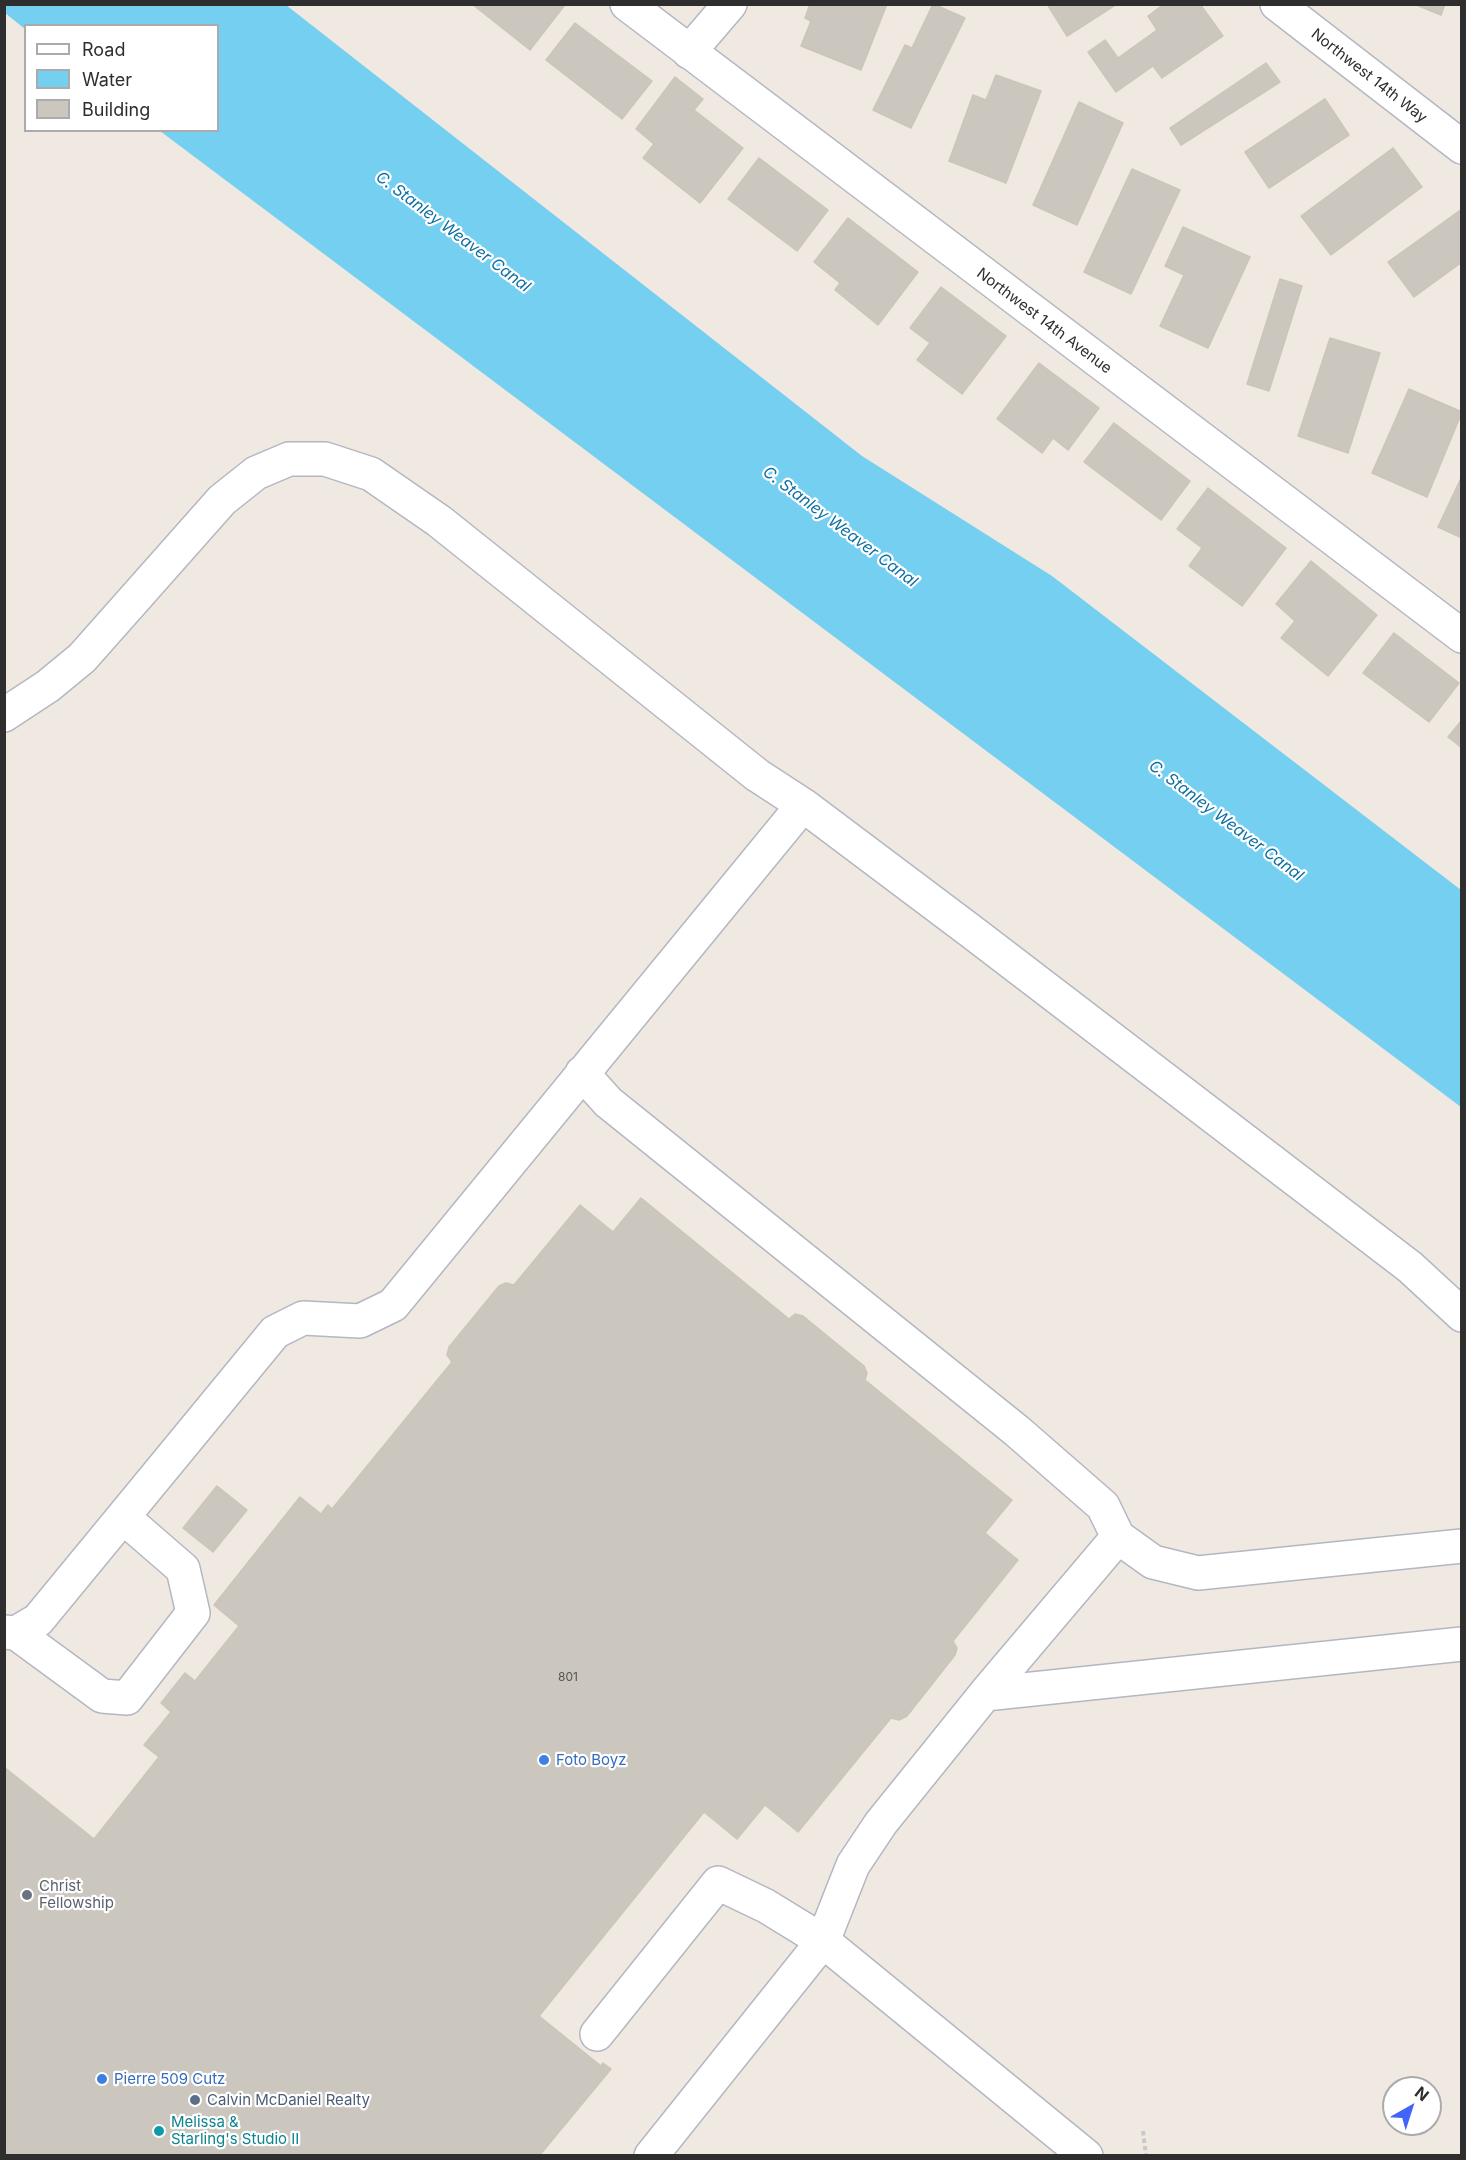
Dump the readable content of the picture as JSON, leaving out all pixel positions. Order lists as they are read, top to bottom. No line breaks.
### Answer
{"streets":{"street":["Northwest 14th Way","Northwest 14th Avenue"]},"water":["C. Stanley Weaver Canal"],"places":["Foto Boyz","Christ Fellowship","Pierre 509 Cutz","Calvin McDaniel Realty","Melissa & Starling's Studio II"],"house_numbers":["801"],"legend":["Road","Water","Building"],"north":"top right"}
